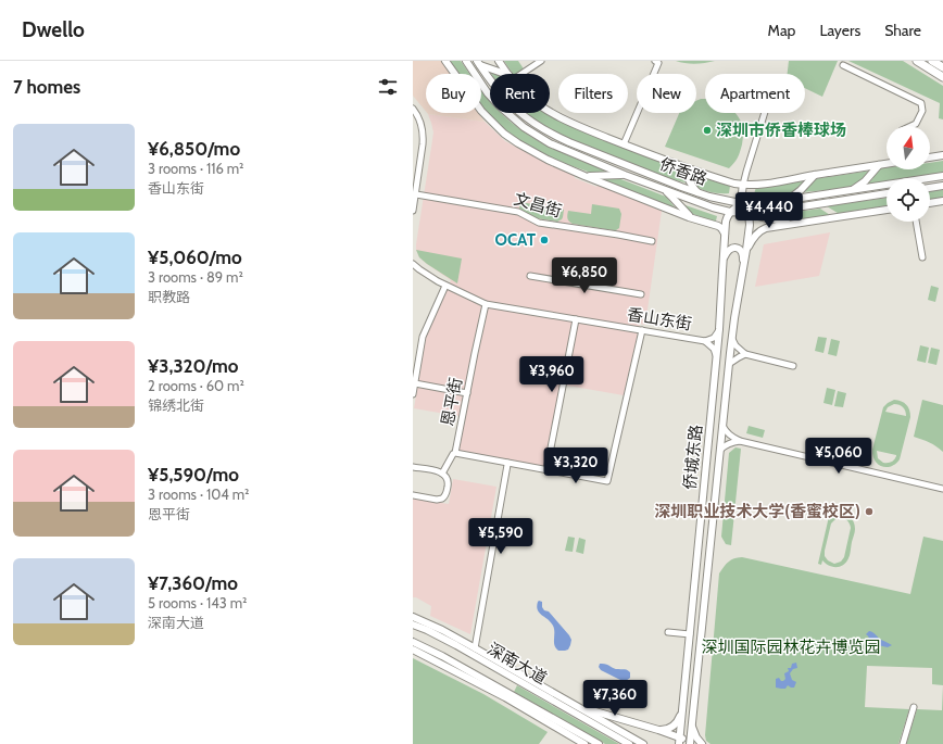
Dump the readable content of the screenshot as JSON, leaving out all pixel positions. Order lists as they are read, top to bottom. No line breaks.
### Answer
{"streets":{"main road":["侨香路","侨城东路","深南大道"],"street":["文昌街","香山东街","恩平街"]},"crossings":[["侨香路","侨城东路"],["香山东街","恩平街"],["香山东街","侨城东路"]],"parks":["深圳国际园林花卉博览园"],"places":["深圳市侨香棒球场","OCAT","深圳职业技术大学(香蜜校区)"],"north":"top","page":{"header":"Dwello","nav":["Map","Layers","Share"],"heading":"7 homes","chip":["Buy","Rent","Filters","New","Apartment"],"list":[{"name":"¥6,850/mo","note":"3 rooms · 116 m² · 香山东街"},{"name":"¥5,060/mo","note":"3 rooms · 89 m² · 职教路"},{"name":"¥3,320/mo","note":"2 rooms · 60 m² · 锦绣北街"},{"name":"¥5,590/mo","note":"3 rooms · 104 m² · 恩平街"},{"name":"¥7,360/mo","note":"5 rooms · 143 m² · 深南大道"}],"price":["¥4,440","¥6,850","¥3,960","¥5,060","¥3,320","¥5,590","¥7,360"]}}
